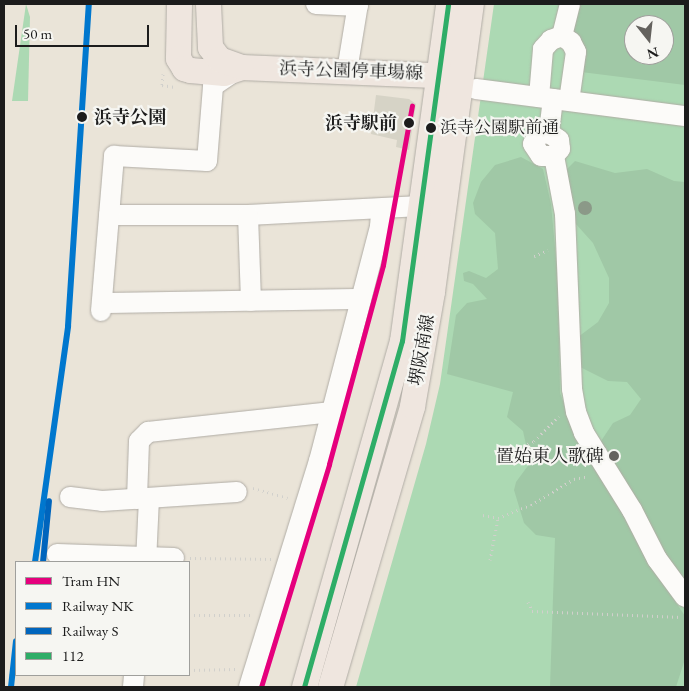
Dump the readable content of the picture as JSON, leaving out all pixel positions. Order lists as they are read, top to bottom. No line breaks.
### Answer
{"streets":{"main road":["浜寺公園停車場線","堺阪南線"]},"crossings":[["浜寺公園停車場線","堺阪南線"]],"places":["浜寺公園","浜寺駅前","浜寺公園駅前通","置始東人歌碑"],"lines":["rail line NK","transit line 112","tram line HN","rail line S"],"legend":["Tram HN","Railway NK","Railway S","112"],"scale_bar":"50 m","north":"bottom"}
